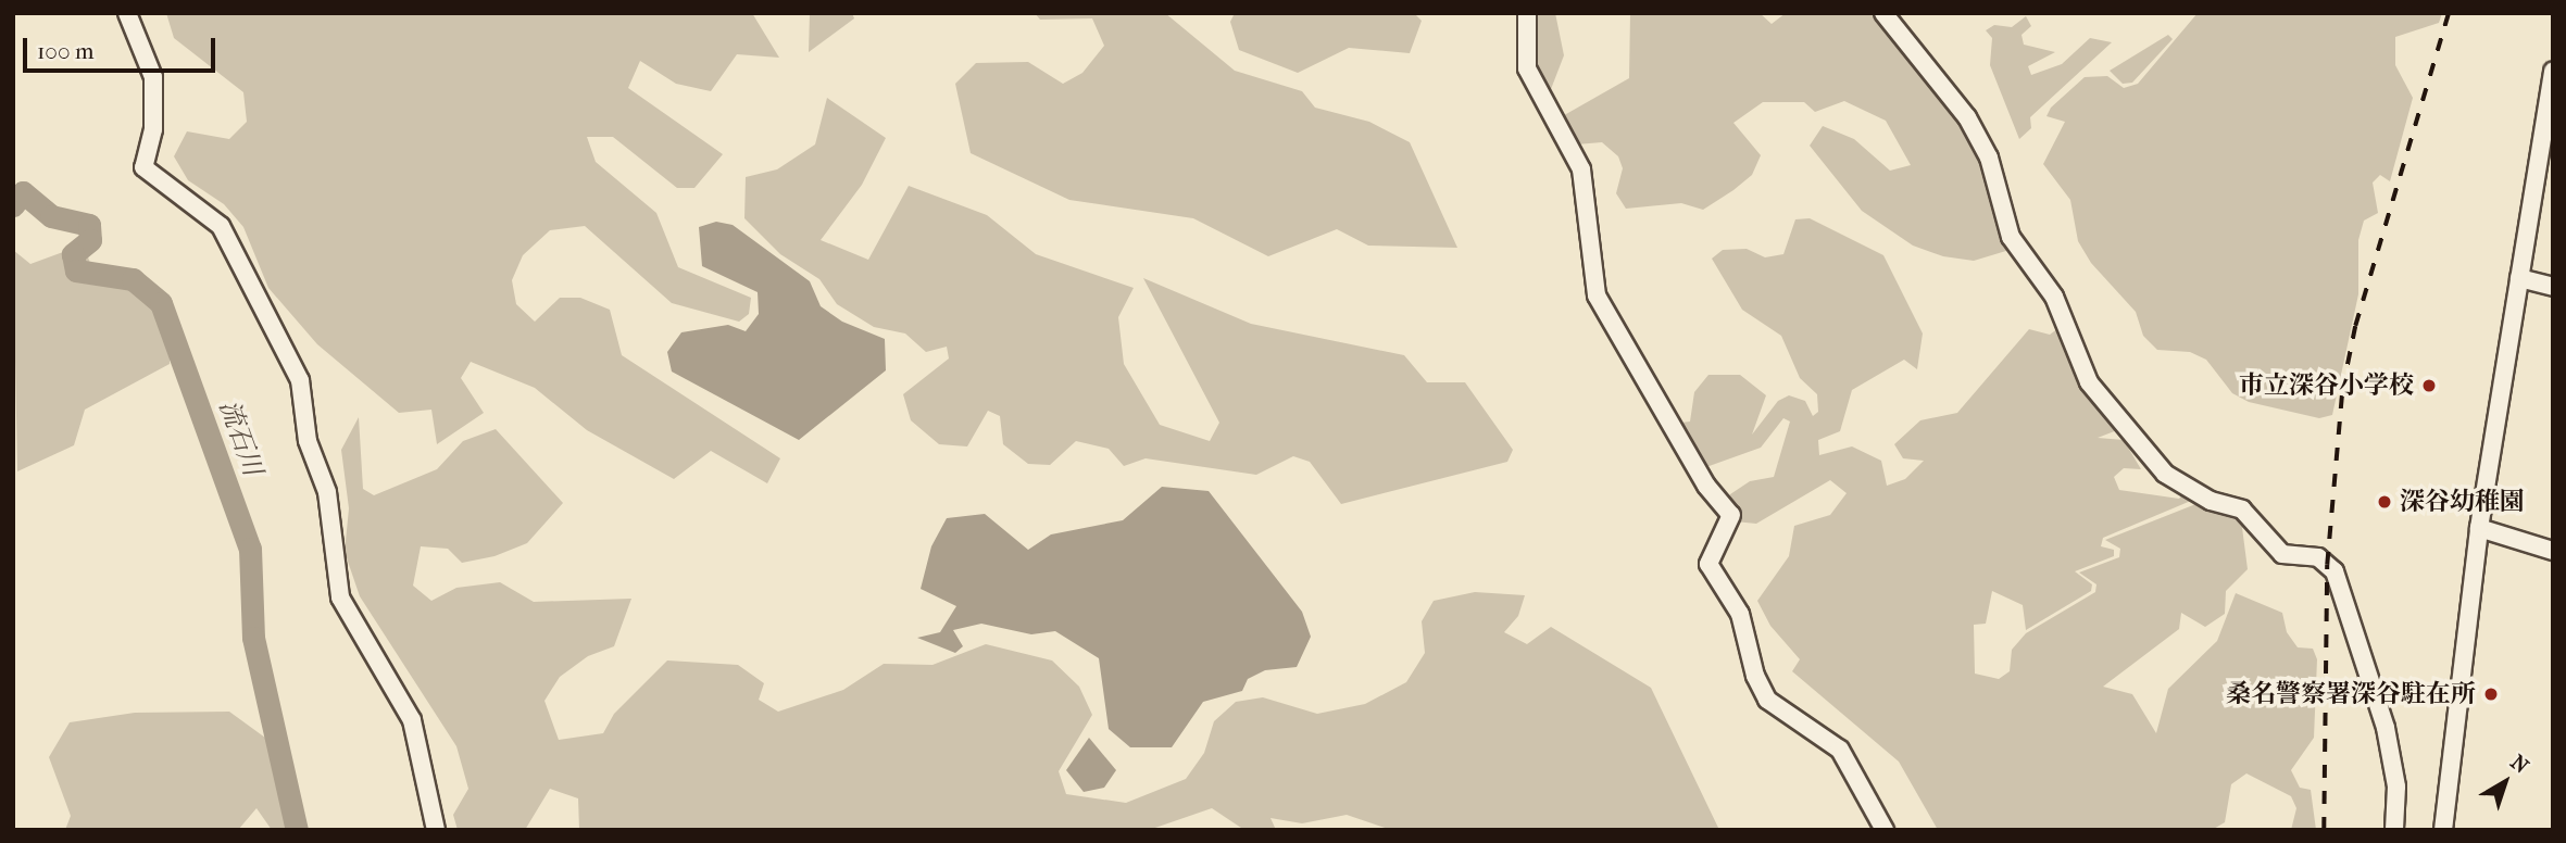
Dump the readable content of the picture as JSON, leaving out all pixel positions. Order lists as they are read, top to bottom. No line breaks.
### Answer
{"water":["流石川"],"places":["市立深谷小学校","深谷幼稚園","桑名警察署深谷駐在所"],"scale_bar":"100 m","north":"top right"}
